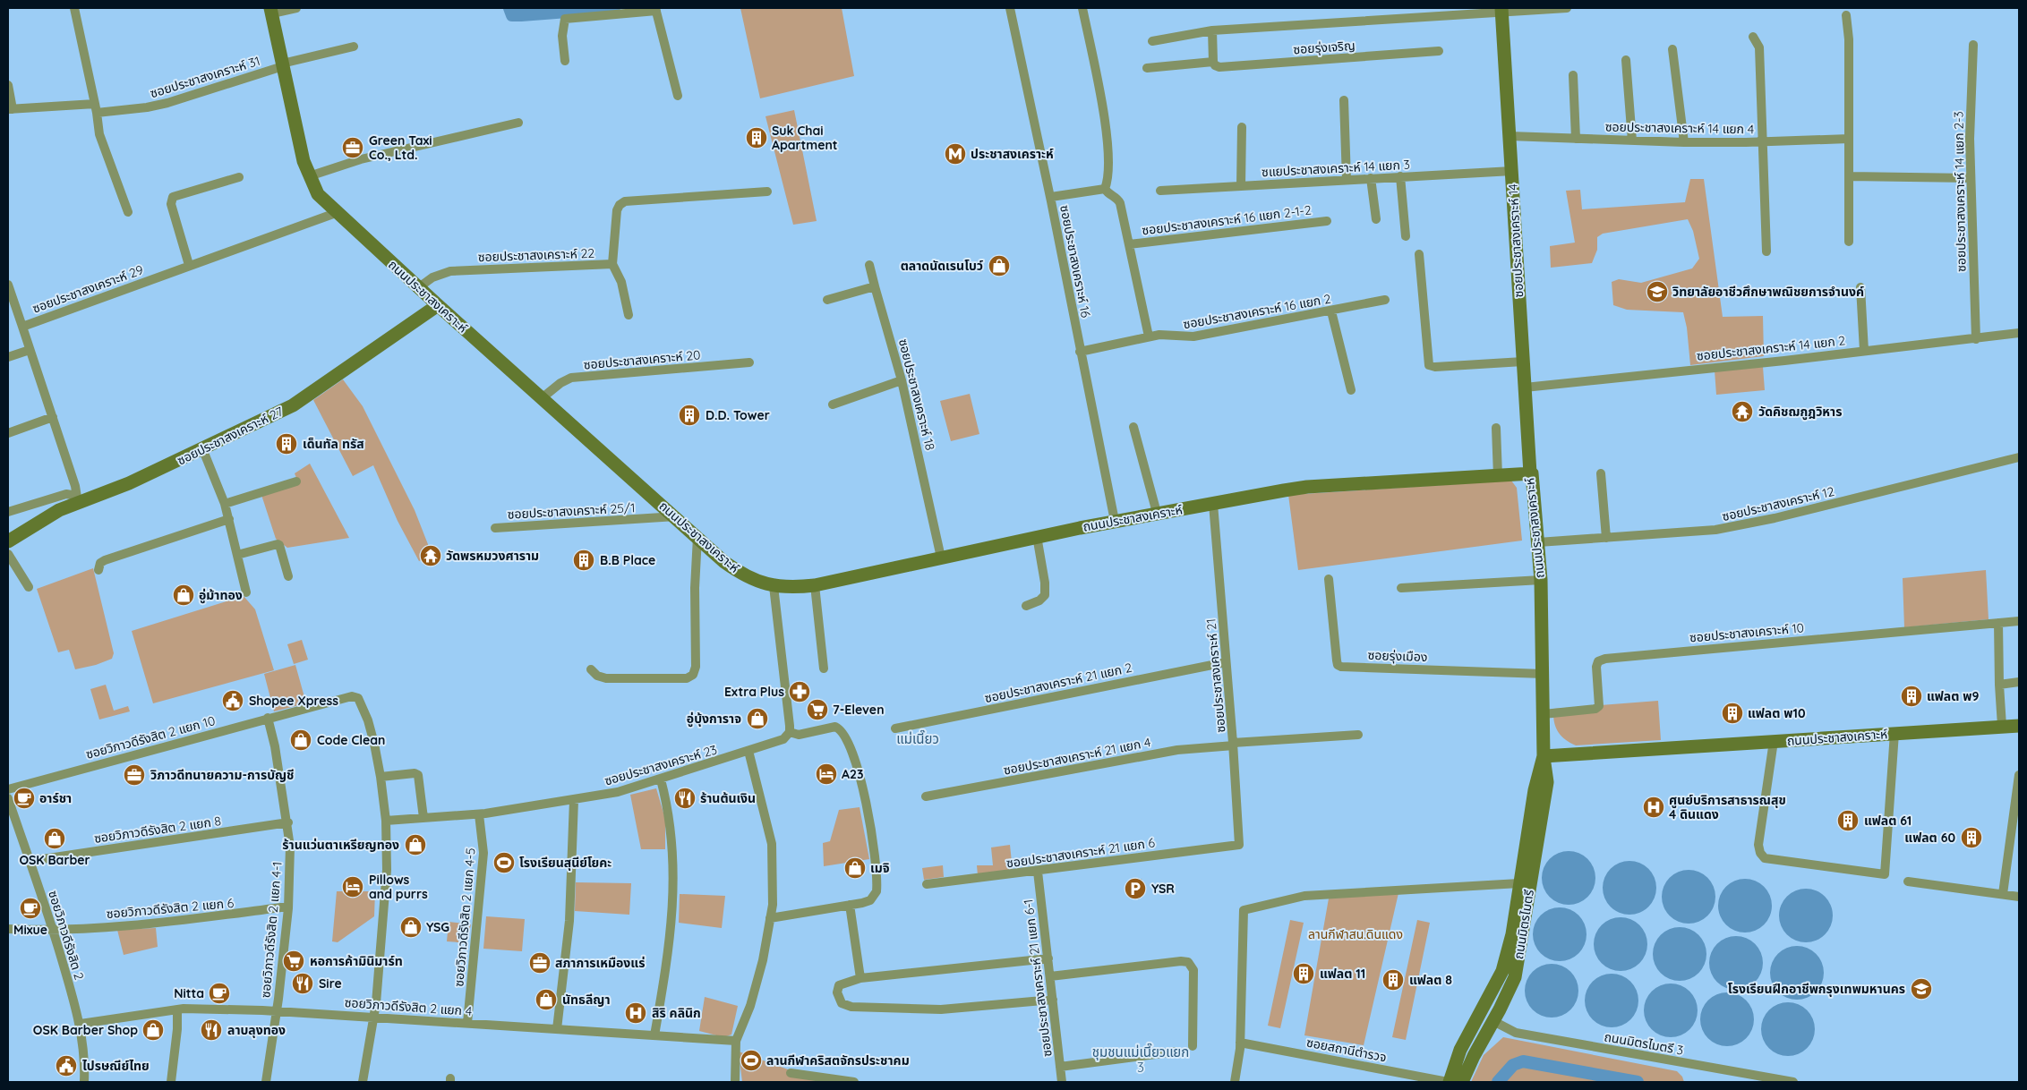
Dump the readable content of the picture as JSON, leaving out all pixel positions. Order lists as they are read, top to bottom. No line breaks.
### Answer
{"streets":{"main road":["ซอยประชาสงเคราะห์ 14","ถนนประชาสงเคราะห์","ซอยประชาสงเคราะห์ 27","ถนนมิตรไมตรี"],"street":["ซอยรุ่งเจริญ","ซอยประชาสงเคราะห์ 31","ซอยประชาสงเคราะห์ 14 แยก 4","ซแยประชาสงเคราะห์ 14 แยก 3","ซอยประชาสงเคราะห์ 14 แยก 2-3","ซอยประชาสงเคราะห์ 16 แยก 2-1-2","ซอยประชาสงเคราะห์ 22","ซอยประชาสงเคราะห์ 16","ซอยประชาสงเคราะห์ 29","ซอยประชาสงเคราะห์ 16 แยก 2","ซอยประชาสงเคราะห์ 14 แยก 2","ซอยประชาสงเคราะห์ 20","ซอยประชาสงเคราะห์ 18","ซอยประชาสงเคราะห์ 12","ซอยประชาสงเคราะห์ 25/1","ซอยประชาสงเคราะห์ 10","ซอยรุ่งเมือง","ซอยประชาสงเคราะห์ 21","ซอยประชาสงเคราะห์ 21 แยก 2","ซอยวิภาวดีรังสิต 2 แยก 10","ซอยประชาสงเคราะห์ 21 แยก 4","ซอยประชาสงเคราะห์ 23","ซอยวิภาวดีรังสิต 2 แยก 8","ซอยประชาสงเคราะห์ 21 แยก 6","ซอยวิภาวดีรังสิต 2 แยก 6","ซอยวิภาวดีรังสิต 2 แยก 4-5","ซอยวิภาวดีรังสิต 2 แยก 4-1","ซอยวิภาวดีรังสิต 2","ซอยประชาสงเคราะห์ 21 แยก 6-1","ซอยวิภาวดีรังสิต 2 แยก 4","ถนนมิตรไมตรี 3","ซอยสถานีตำรวจ"]},"crossings":[["ซอยประชาสงเคราะห์ 31","ถนนประชาสงเคราะห์"],["ซอยประชาสงเคราะห์ 14 แยก 4","ซอยประชาสงเคราะห์ 14"],["ซแยประชาสงเคราะห์ 14 แยก 3","ซอยประชาสงเคราะห์ 14"],["ซอยประชาสงเคราะห์ 14 แยก 2-3","ซอยประชาสงเคราะห์ 14 แยก 2"],["ซอยประชาสงเคราะห์ 14","ถนนประชาสงเคราะห์"],["ซอยประชาสงเคราะห์ 14","ซอยประชาสงเคราะห์ 14 แยก 2"],["ซอยประชาสงเคราะห์ 22","ถนนประชาสงเคราะห์"],["ซอยประชาสงเคราะห์ 16","ถนนประชาสงเคราะห์"],["ซอยประชาสงเคราะห์ 16","ซอยประชาสงเคราะห์ 16 แยก 2"],["ซอยประชาสงเคราะห์ 29","ถนนประชาสงเคราะห์"],["ซอยประชาสงเคราะห์ 29","ซอยประชาสงเคราะห์ 27"],["ถนนประชาสงเคราะห์","ซอยประชาสงเคราะห์ 20"],["ถนนประชาสงเคราะห์","ซอยประชาสงเคราะห์ 18"],["ถนนประชาสงเคราะห์","ซอยประชาสงเคราะห์ 27"],["ถนนประชาสงเคราะห์","ซอยประชาสงเคราะห์ 12"],["ถนนประชาสงเคราะห์","ซอยประชาสงเคราะห์ 25/1"],["ถนนประชาสงเคราะห์","ซอยประชาสงเคราะห์ 10"],["ถนนประชาสงเคราะห์","ซอยรุ่งเมือง"],["ถนนประชาสงเคราะห์","ซอยประชาสงเคราะห์ 21"],["ถนนประชาสงเคราะห์","ถนนมิตรไมตรี"],["ซอยประชาสงเคราะห์ 21","ซอยประชาสงเคราะห์ 21 แยก 2"],["ซอยประชาสงเคราะห์ 21","ซอยประชาสงเคราะห์ 21 แยก 4"],["ซอยประชาสงเคราะห์ 21","ซอยประชาสงเคราะห์ 21 แยก 6"],["ซอยวิภาวดีรังสิต 2 แยก 10","ซอยประชาสงเคราะห์ 23"],["ซอยวิภาวดีรังสิต 2 แยก 10","ซอยวิภาวดีรังสิต 2 แยก 4-1"],["ซอยวิภาวดีรังสิต 2 แยก 10","ซอยวิภาวดีรังสิต 2 แยก 4"],["ซอยประชาสงเคราะห์ 23","ซอยวิภาวดีรังสิต 2 แยก 4-5"],["ซอยวิภาวดีรังสิต 2 แยก 8","ซอยวิภาวดีรังสิต 2 แยก 4-1"],["ซอยวิภาวดีรังสิต 2 แยก 8","ซอยวิภาวดีรังสิต 2"],["ซอยประชาสงเคราะห์ 21 แยก 6","ซอยประชาสงเคราะห์ 21 แยก 6-1"],["ซอยวิภาวดีรังสิต 2 แยก 6","ซอยวิภาวดีรังสิต 2 แยก 4-1"],["ซอยวิภาวดีรังสิต 2 แยก 6","ซอยวิภาวดีรังสิต 2"],["ซอยวิภาวดีรังสิต 2 แยก 4-5","ซอยวิภาวดีรังสิต 2 แยก 4"],["ถนนมิตรไมตรี","ถนนมิตรไมตรี 3"],["ซอยวิภาวดีรังสิต 2 แยก 4-1","ซอยวิภาวดีรังสิต 2 แยก 4"],["ซอยวิภาวดีรังสิต 2","ซอยวิภาวดีรังสิต 2 แยก 4"]],"districts":["แม่เนี๊ยว","ชุมชนแม่เนี๊ยวแยก 3"],"parks":["ลานกีฬาสน.ดินแดง"],"places":{"building":["Suk Chai Apartment","D.D. Tower","เด็นทัล ทรัส","B.B Place","แฟลต พ9","แฟลต พ10","แฟลต 61","แฟลต 60","แฟลต 11","แฟลต 8"],"office":["Green Taxi Co., Ltd.","วิภาวดีทนายความ-การบัญชี","สภาการเหมืองแร่"],"metro station":["ประชาสงเคราะห์"],"shop":["ตลาดนัดเรนโบว์","อู่ม้าทอง","อู่บุ้งการาจ","Code Clean","OSK Barber","ร้านแว่นตาเหรียญทอง","เมจิ","YSG","นัทธลีญา","OSK Barber Shop"],"school or university":["วิทยาลัยอาชีวศึกษาพณิชยการจำนงค์","โรงเรียนฝึกอาชีพกรุงเทพมหานคร"],"temple":["วัดคิชฌกูฎวิหาร","วัดพรหมวงศาราม"],"pharmacy":["Extra Plus"],"public building":["Shopee Xpress","ไปรษณีย์ไทย"],"supermarket":["7-Eleven","หอการค้ามินิมาร์ท"],"hotel":["A23","Pillows and purrs"],"cafe":["อาร์ชา","Mixue","Nitta"],"restaurant":["ร้านต้นเงิน","Sire","ลาบลุงทอง"],"hospital":["ศูนย์บริการสาธารณสุข 4 ดินแดง","สิริ คลินิก"],"sports":["โรงเรียนสุนีย์โยคะ","ลานกีฬาคริสตจักรประชาคม"],"parking":["YSR"]}}
